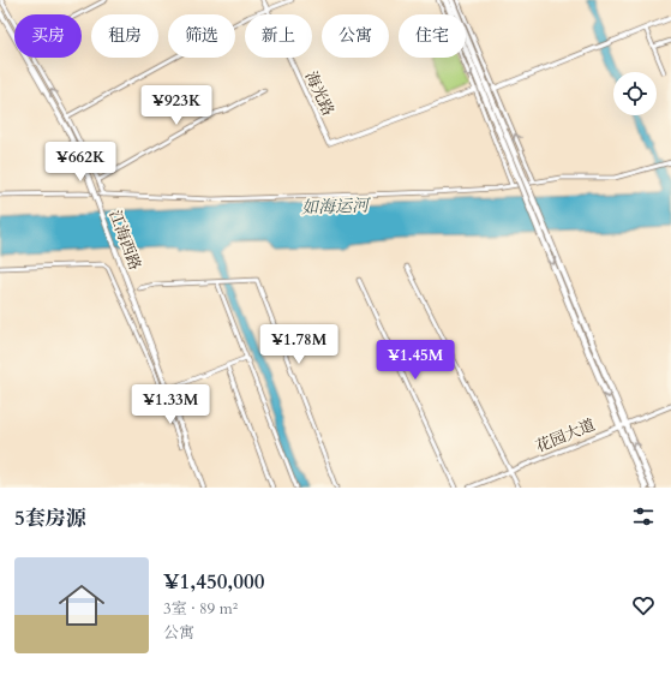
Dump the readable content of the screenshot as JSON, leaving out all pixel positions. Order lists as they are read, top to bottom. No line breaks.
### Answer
{"streets":{"main road":["江海西路"],"street":["海光路","花园大道"]},"water":["如海运河"],"page":{"chip":["买房","租房","筛选","新上","公寓","住宅"],"price":["¥923K","¥662K","¥1.78M","¥1.45M","¥1.33M"],"heading":"5套房源","list":[{"name":"¥1,450,000","note":"3室 · 89 m² · 公寓"}]}}
